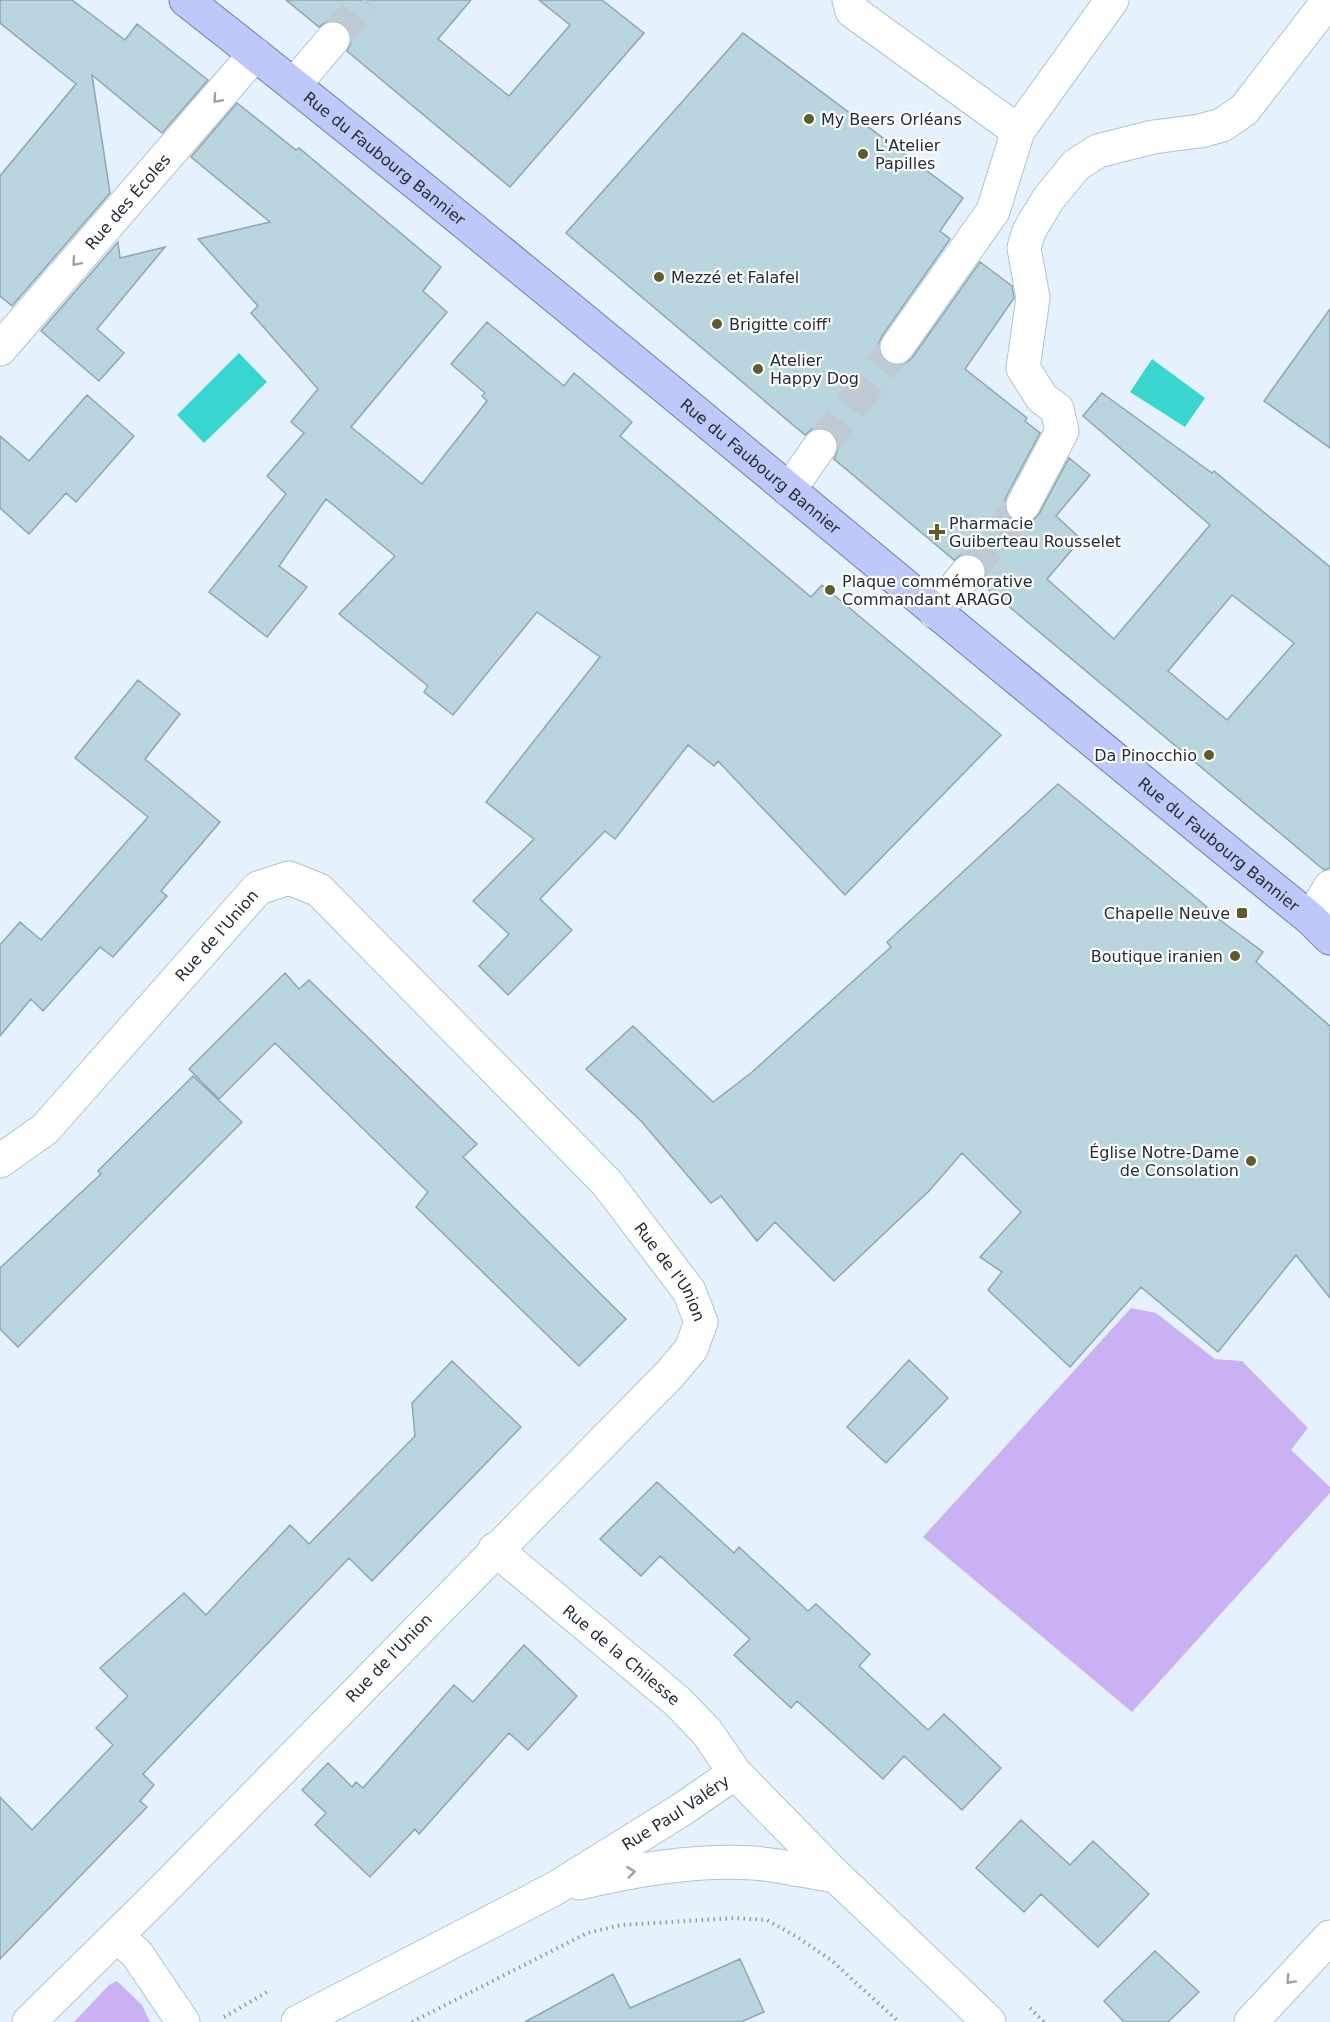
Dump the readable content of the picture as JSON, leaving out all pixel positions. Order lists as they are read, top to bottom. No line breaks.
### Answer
{"streets":{"main road":["Rue du Faubourg Bannier"],"street":["Rue des Écoles","Rue de l'Union","Rue de la Chilesse","Rue Paul Valéry"]},"crossings":[["Rue du Faubourg Bannier","Rue des Écoles"],["Rue de l'Union","Rue de la Chilesse"],["Rue de la Chilesse","Rue Paul Valéry"]],"one_way":["Rue des Écoles"],"places":{"other":["My Beers Orléans","L'Atelier Papilles","Mezzé et Falafel","Brigitte coiff'","Atelier Happy Dog","Plaque commémorative Commandant ARAGO","Da Pinocchio","Boutique iranien","Église Notre-Dame de Consolation"],"health":["Pharmacie Guiberteau Rousselet"],"transit":["Chapelle Neuve"]}}
